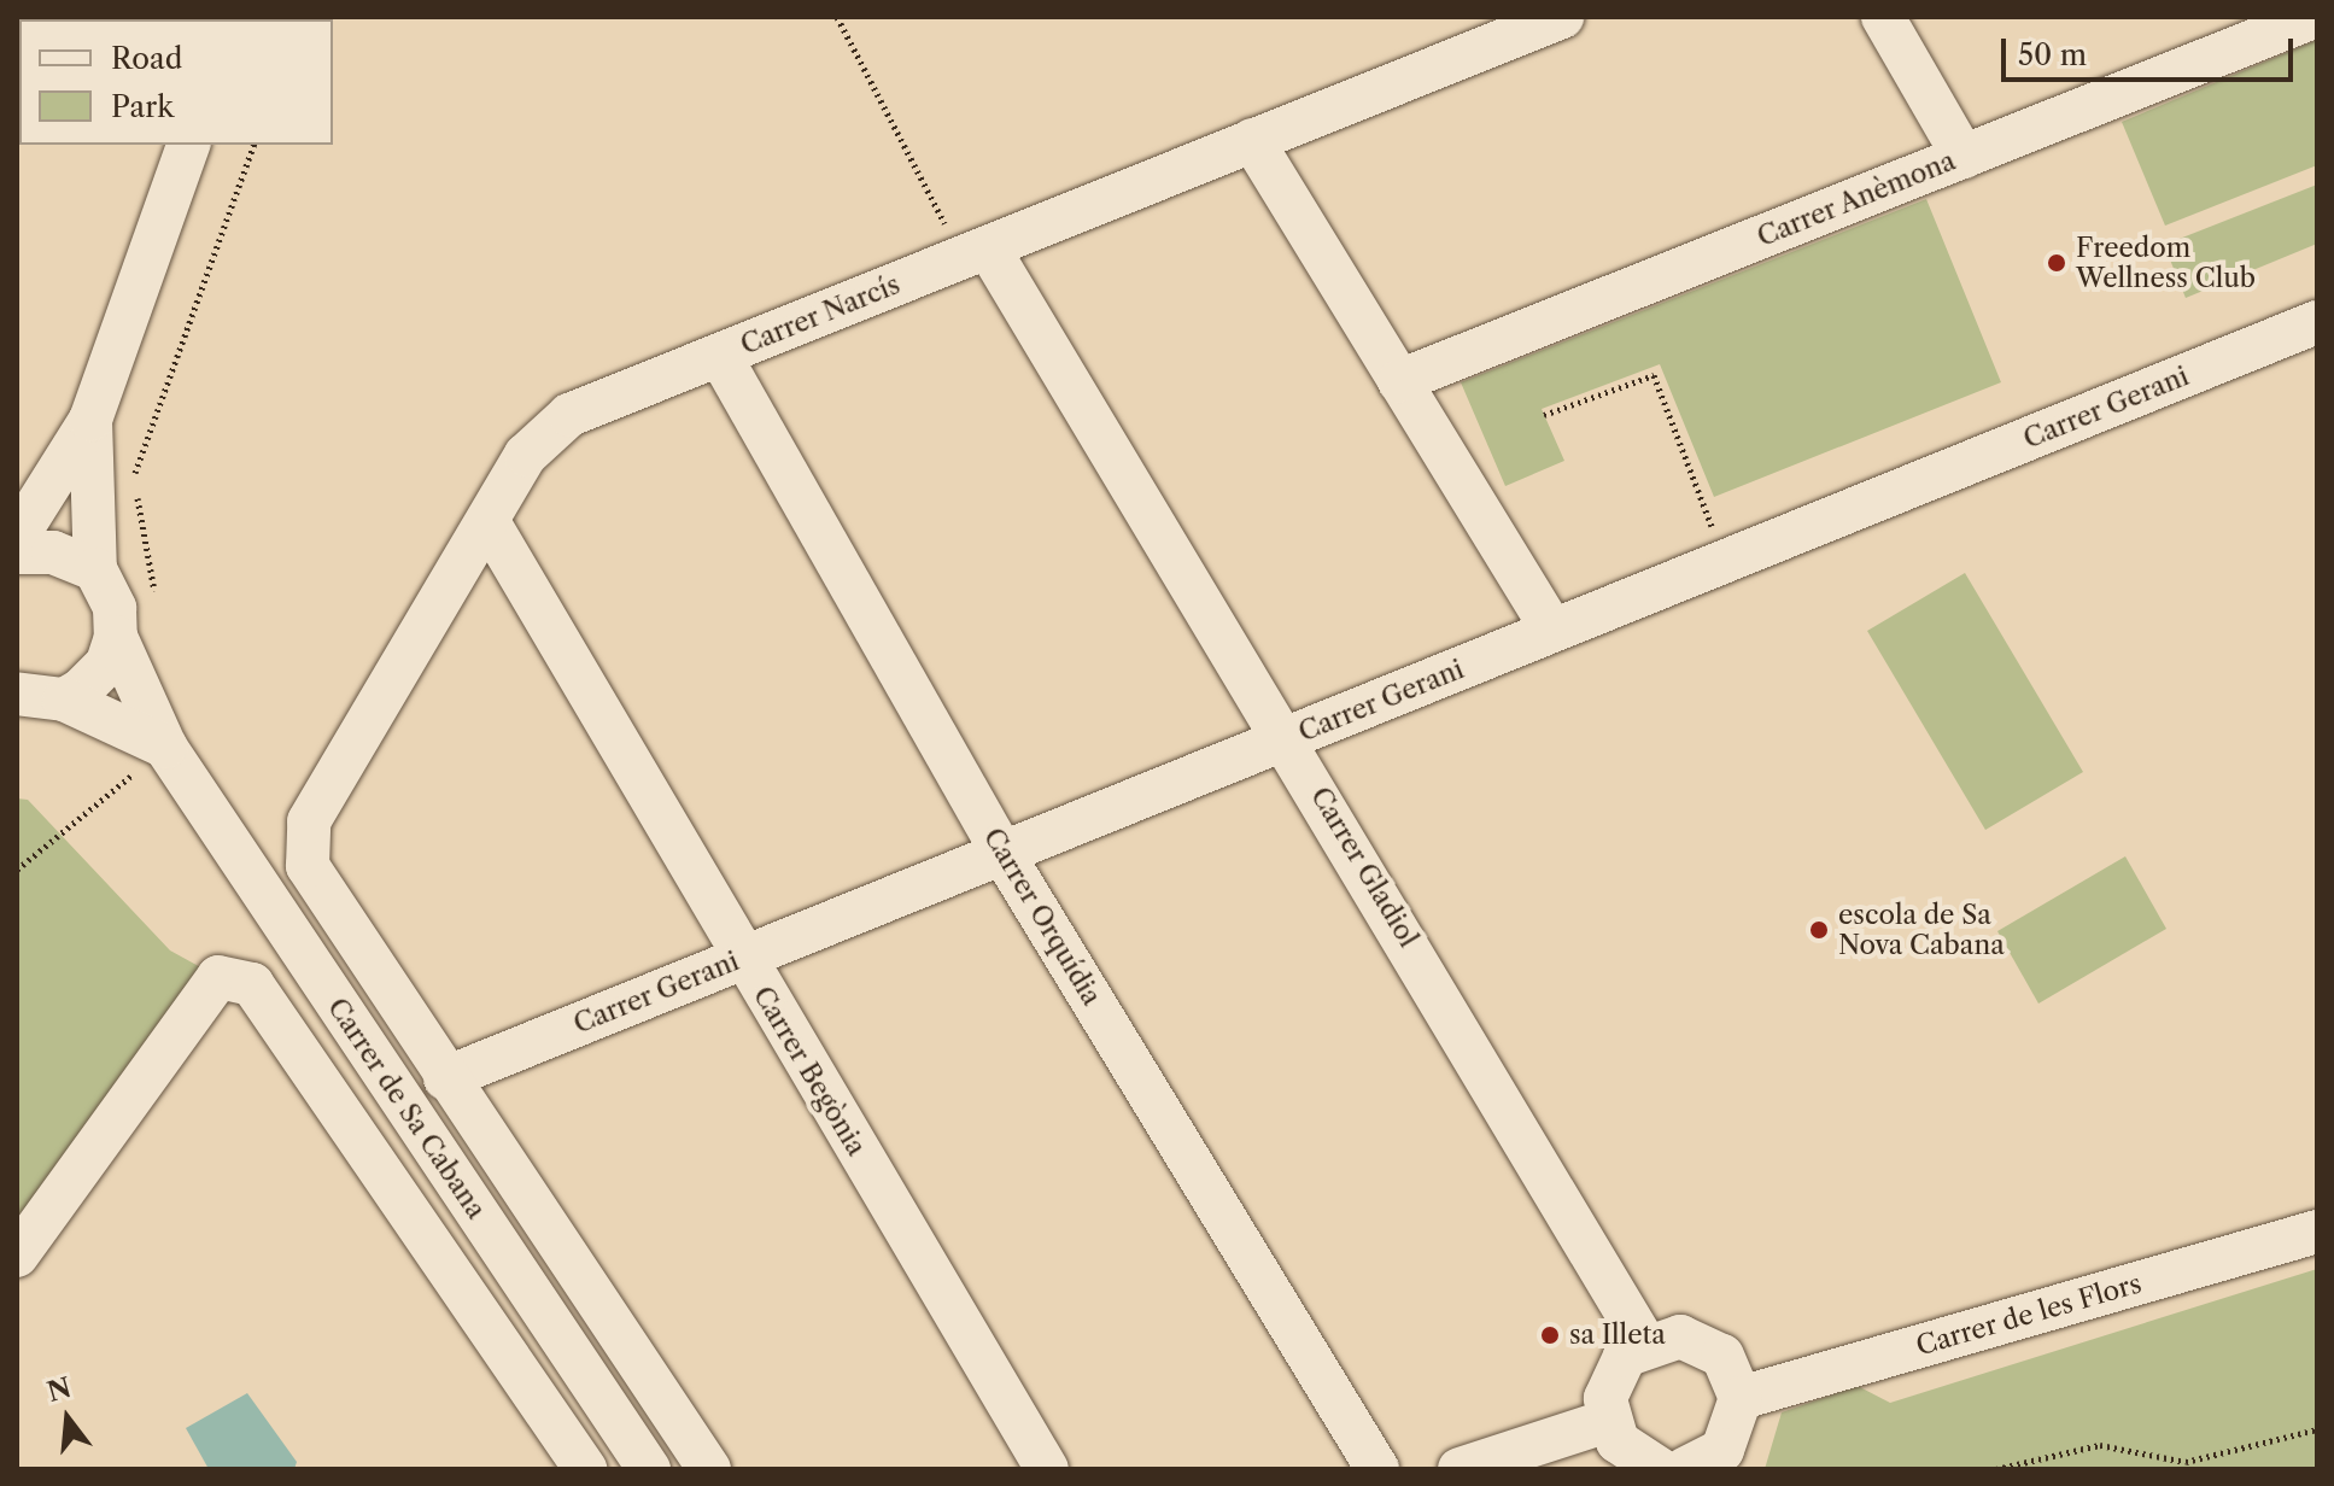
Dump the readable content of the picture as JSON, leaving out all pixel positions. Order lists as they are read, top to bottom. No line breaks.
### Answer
{"streets":{"street":["Carrer Anèmona","Carrer Narcís","Carrer Gerani","Carrer Gladiol","Carrer Orquídia","Carrer Begònia","Carrer de Sa Cabana","Carrer de les Flors"]},"crossings":[["Carrer Narcís","Carrer Gerani"],["Carrer Narcís","Carrer Gladiol"],["Carrer Narcís","Carrer Orquídia"],["Carrer Narcís","Carrer Begònia"],["Carrer Gerani","Carrer Gladiol"],["Carrer Gerani","Carrer Orquídia"],["Carrer Gerani","Carrer Begònia"]],"places":["Freedom Wellness Club","escola de Sa Nova Cabana","sa Illeta"],"legend":["Road","Park"],"scale_bar":"50 m","north":"top"}
